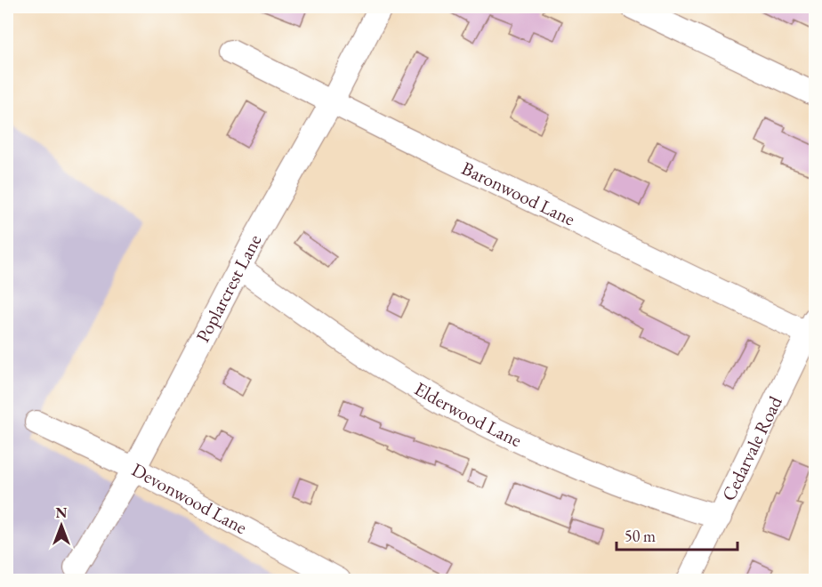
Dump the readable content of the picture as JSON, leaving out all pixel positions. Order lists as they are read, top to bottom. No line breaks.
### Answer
{"streets":{"street":["Baronwood Lane","Poplarcrest Lane","Elderwood Lane","Cedarvale Road","Devonwood Lane"]},"crossings":[["Baronwood Lane","Poplarcrest Lane"],["Baronwood Lane","Cedarvale Road"],["Poplarcrest Lane","Elderwood Lane"],["Poplarcrest Lane","Devonwood Lane"],["Elderwood Lane","Cedarvale Road"]],"scale_bar":"50 m","north":"top"}
